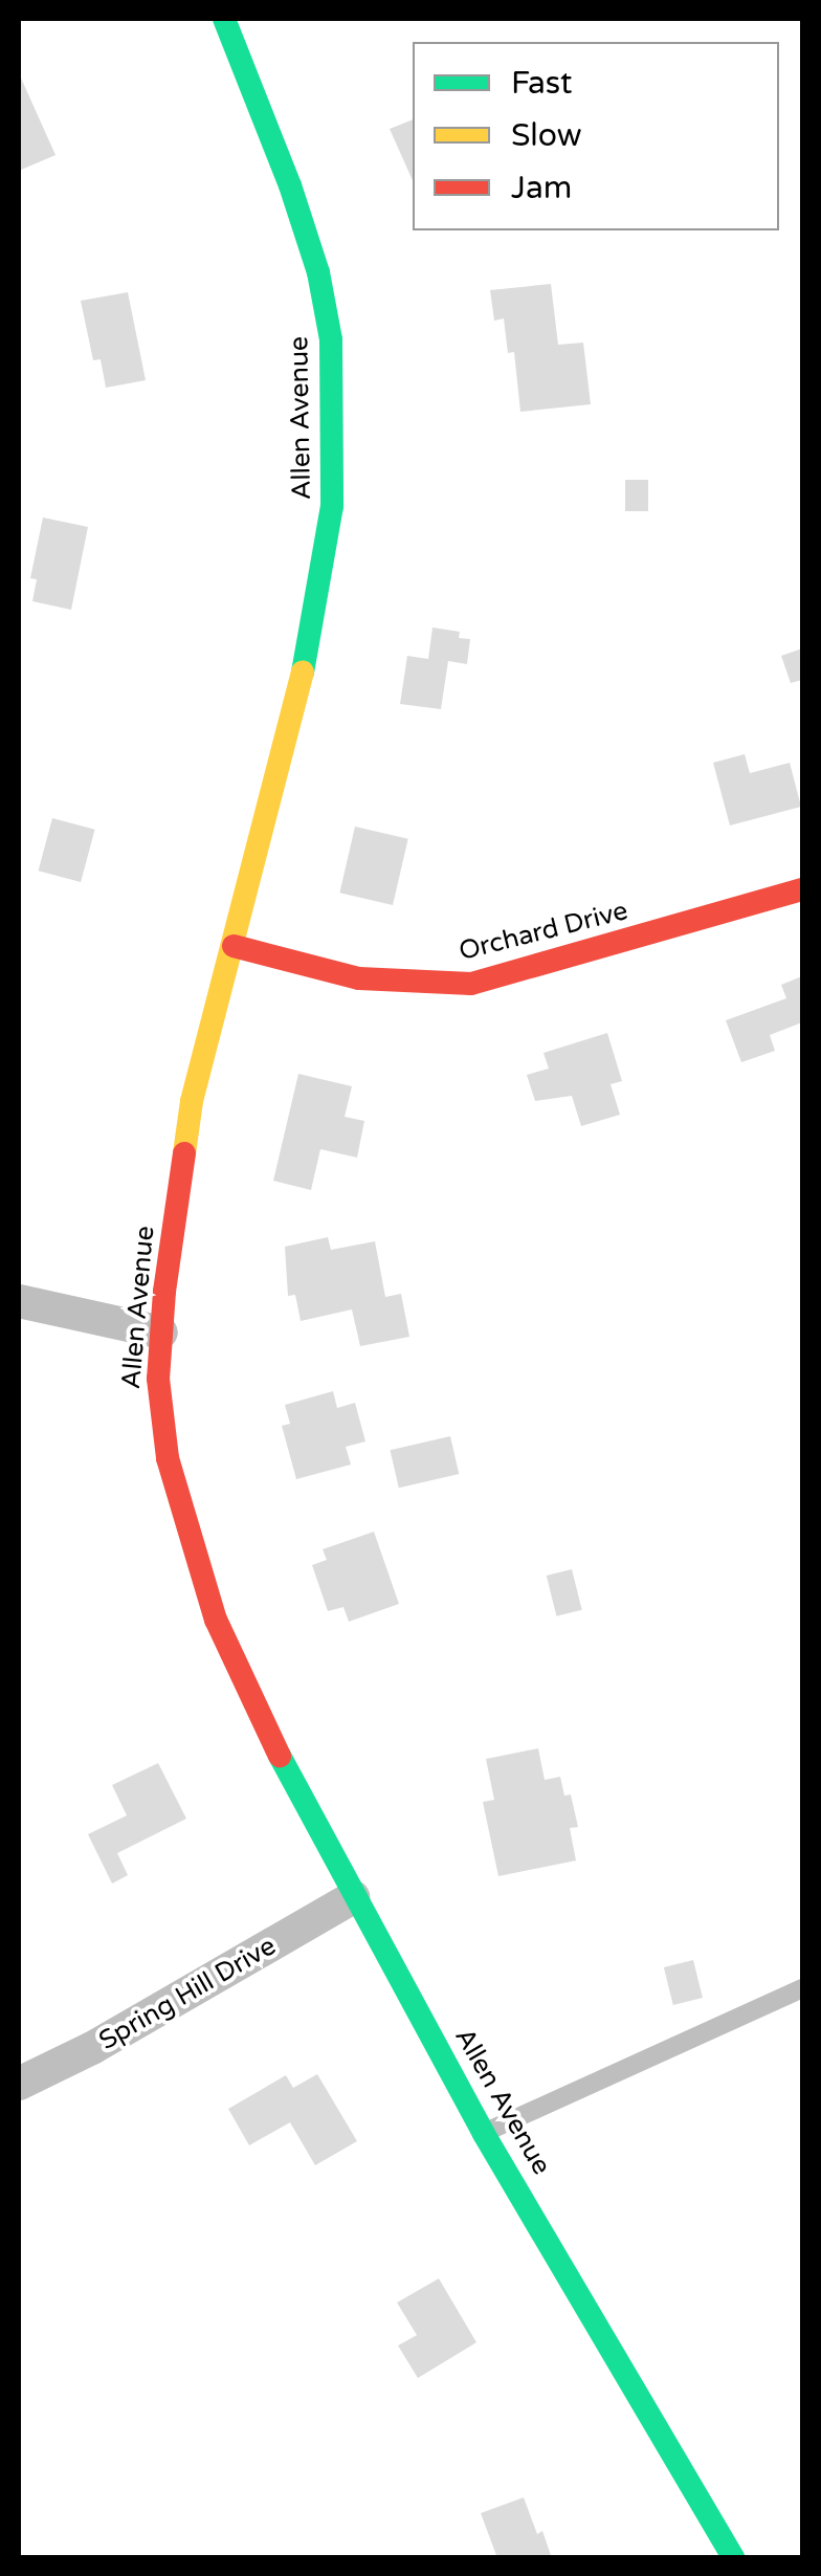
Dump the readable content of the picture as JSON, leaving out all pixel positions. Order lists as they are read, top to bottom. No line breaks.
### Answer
{"streets":{"street":["Allen Avenue","Orchard Drive","Spring Hill Drive"]},"crossings":[["Allen Avenue","Orchard Drive"],["Allen Avenue","Spring Hill Drive"]],"legend":["Fast","Slow","Jam"]}
